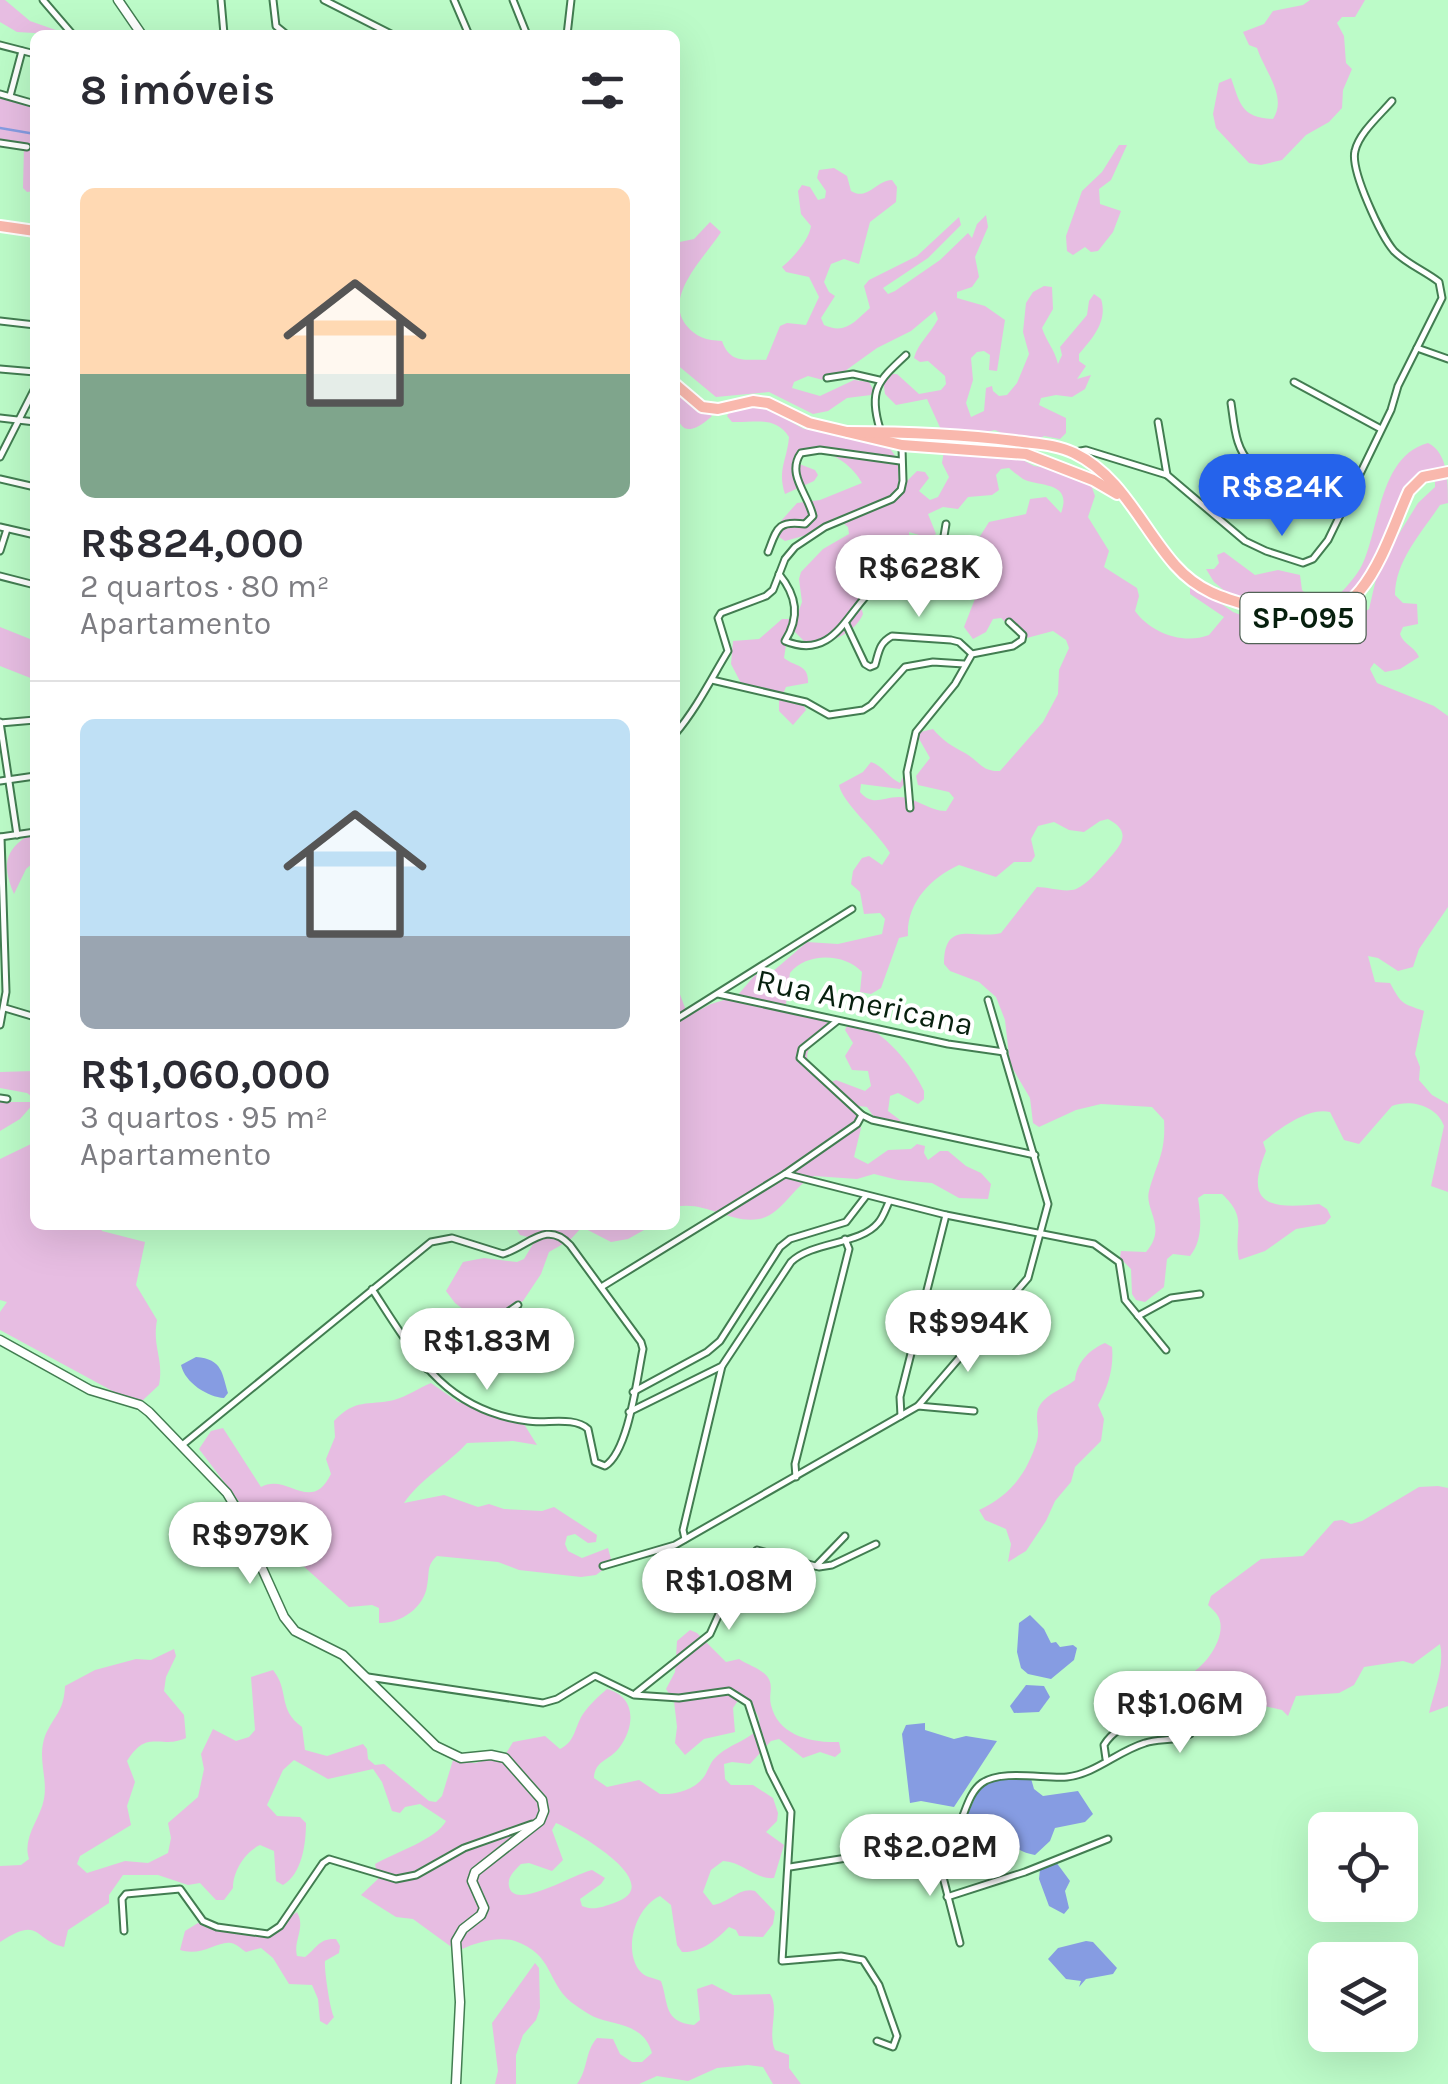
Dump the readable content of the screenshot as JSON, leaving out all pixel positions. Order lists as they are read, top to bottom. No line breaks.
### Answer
{"streets":{"main road":["SP-095"],"street":["Rua Americana"]},"page":{"heading":"8 imóveis","list":[{"name":"R$824,000","note":"2 quartos · 80 m² · Apartamento"},{"name":"R$1,060,000","note":"3 quartos · 95 m² · Apartamento"}],"price":["R$824K","R$628K","R$994K","R$1.83M","R$979K","R$1.08M","R$1.06M","R$2.02M"]}}
